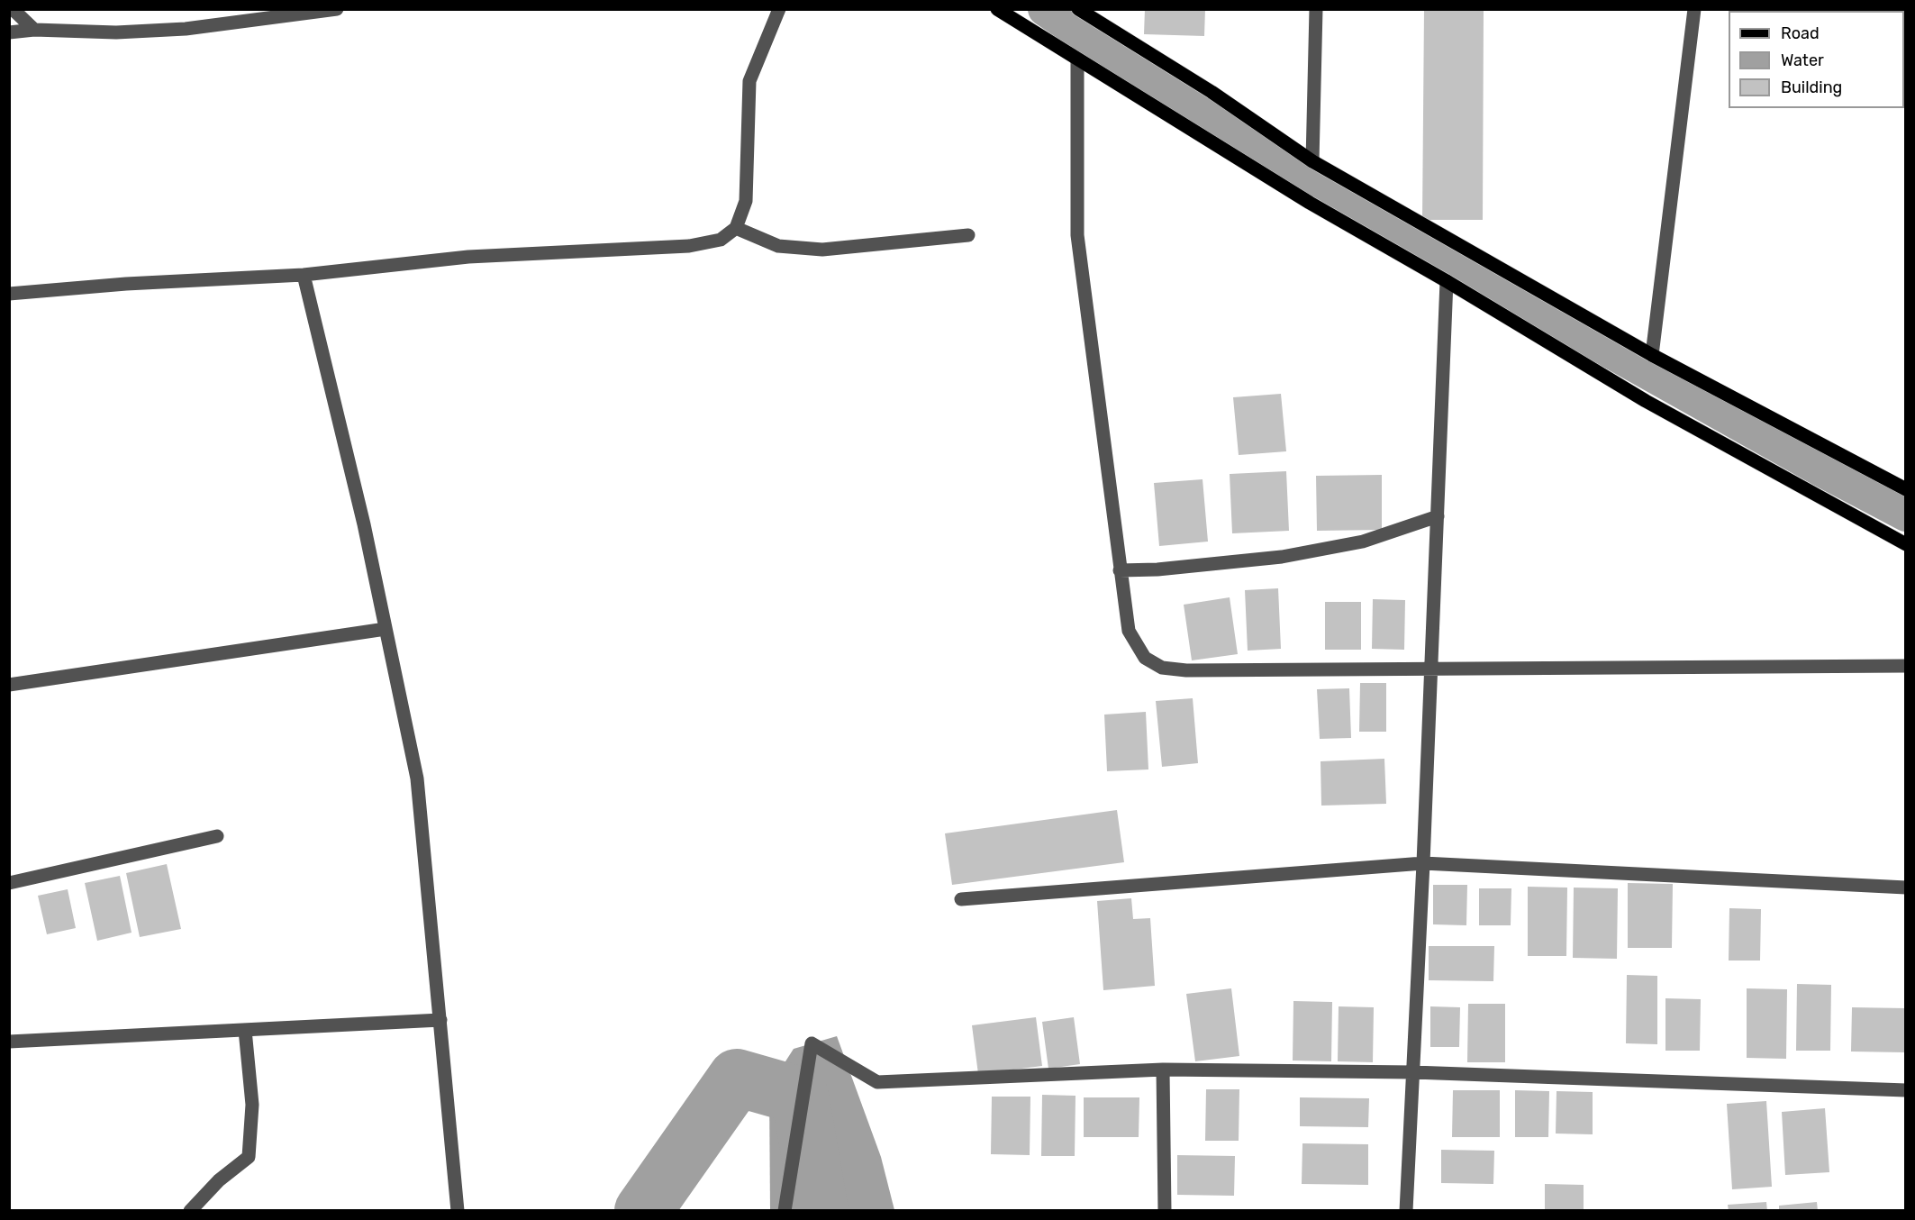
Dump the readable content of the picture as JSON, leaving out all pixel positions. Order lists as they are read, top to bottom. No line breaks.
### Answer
{"legend":["Road","Water","Building"]}
